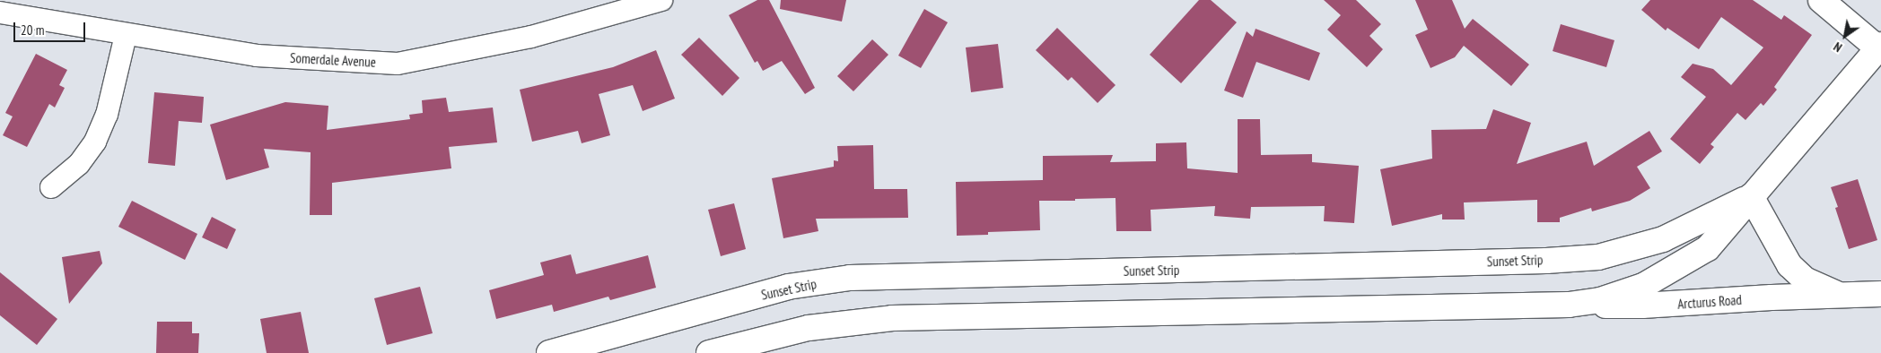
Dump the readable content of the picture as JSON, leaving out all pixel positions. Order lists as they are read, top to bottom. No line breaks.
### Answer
{"streets":{"street":["Somerdale Avenue","Sunset Strip","Arcturus Road"]},"crossings":[["Sunset Strip","Arcturus Road"]],"scale_bar":"20 m","north":"bottom left"}
